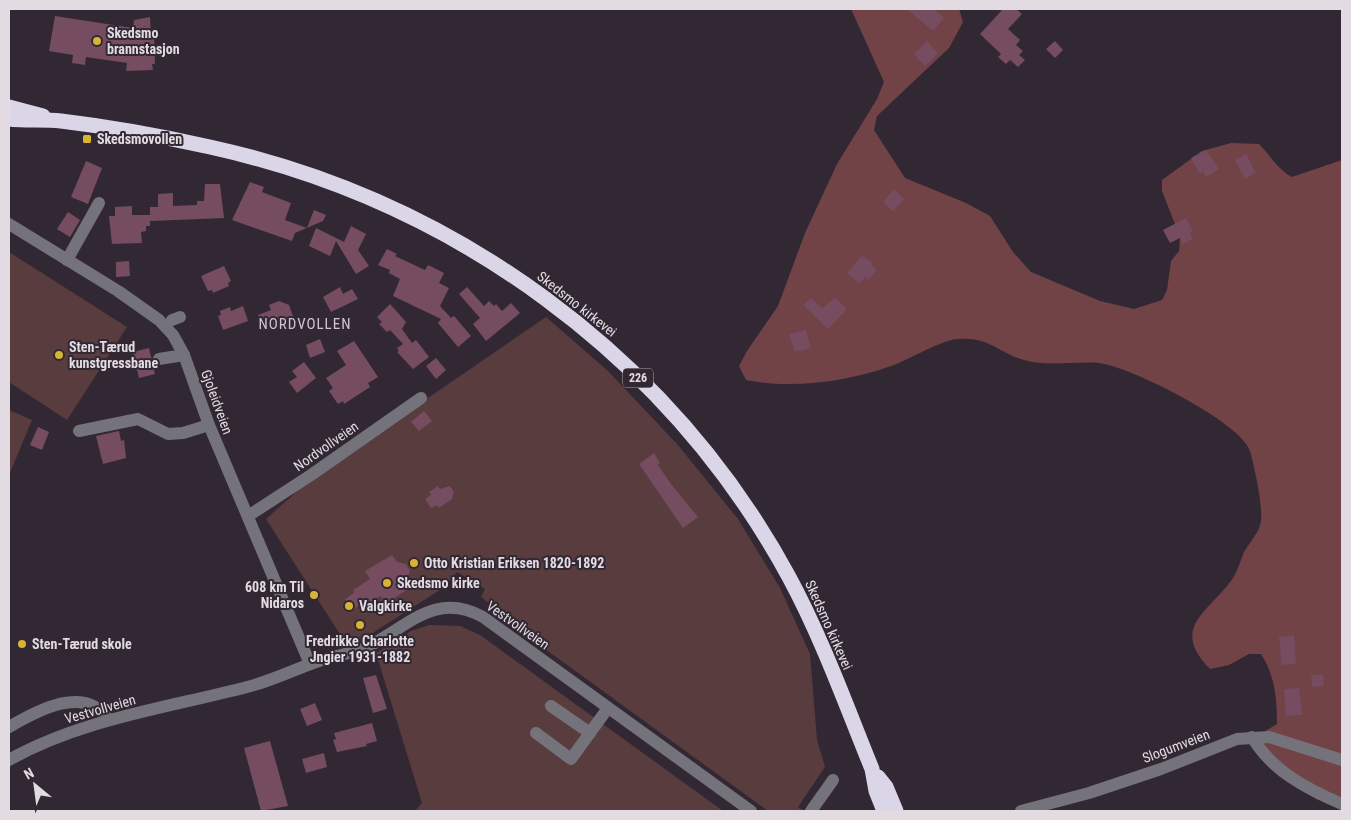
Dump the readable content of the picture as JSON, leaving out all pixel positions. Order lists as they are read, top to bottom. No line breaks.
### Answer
{"streets":{"highway":["Skedsmo kirkevei","226"],"street":["Gjoleidveien","Nordvollveien","Vestvollveien","Slogumveien"]},"crossings":[["Gjoleidveien","Nordvollveien"],["Gjoleidveien","Vestvollveien"]],"districts":["NORDVOLLEN"],"places":{"other":["Skedsmo brannstasjon","Sten-Tærud kunstgressbane","Otto Kristian Eriksen 1820-1892","Skedsmo kirke","608 km Til Nidaros","Valgkirke","Fredrikke Charlotte Jngier 1931-1882","Sten-Tærud skole"],"transit":["Skedsmovollen"]},"north":"top left"}
